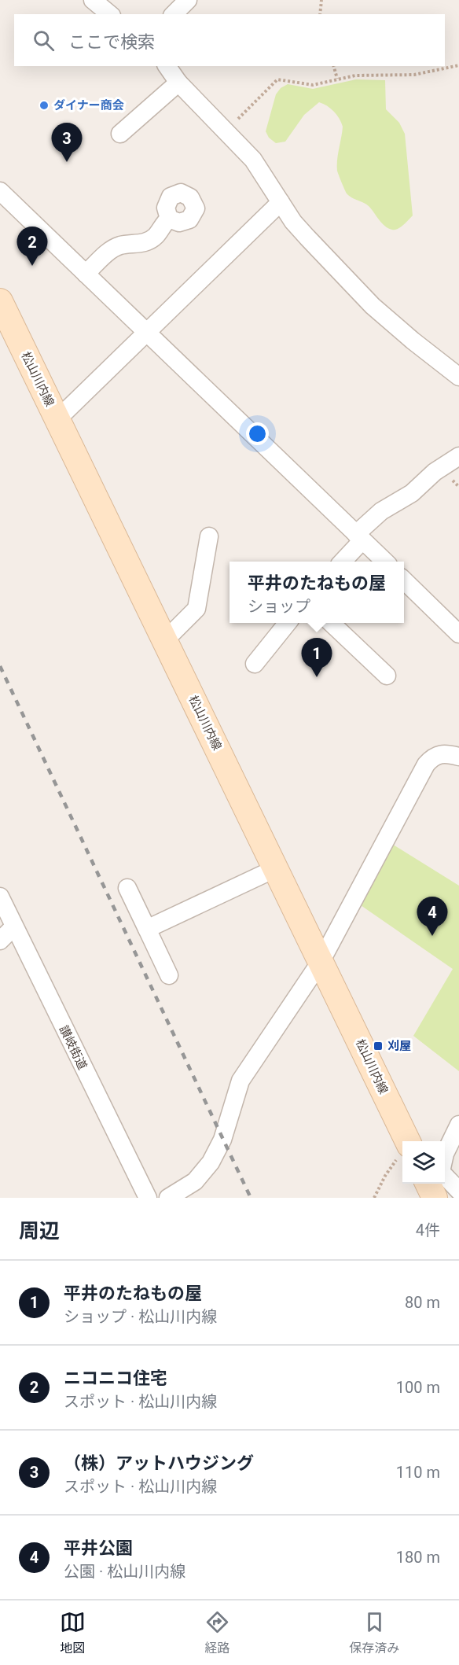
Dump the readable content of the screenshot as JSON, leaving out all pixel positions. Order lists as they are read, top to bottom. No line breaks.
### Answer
{"streets":{"main road":["松山川内線"],"street":["讃岐街道"]},"places":{"other":["ダイナー商会"],"transit":["刈屋"]},"page":{"search":"ここで検索","pins":["3","2","1","4"],"popup":["平井のたねもの屋","ショップ"],"heading":["周辺","4件"],"list":[{"mark":"1","name":"平井のたねもの屋","note":"ショップ · 松山川内線","value":"80 m"},{"mark":"2","name":"ニコニコ住宅","note":"スポット · 松山川内線","value":"100 m"},{"mark":"3","name":"（株）アットハウジング","note":"スポット · 松山川内線","value":"110 m"},{"mark":"4","name":"平井公園","note":"公園 · 松山川内線","value":"180 m"}],"nav":["地図","経路","保存済み"]}}
